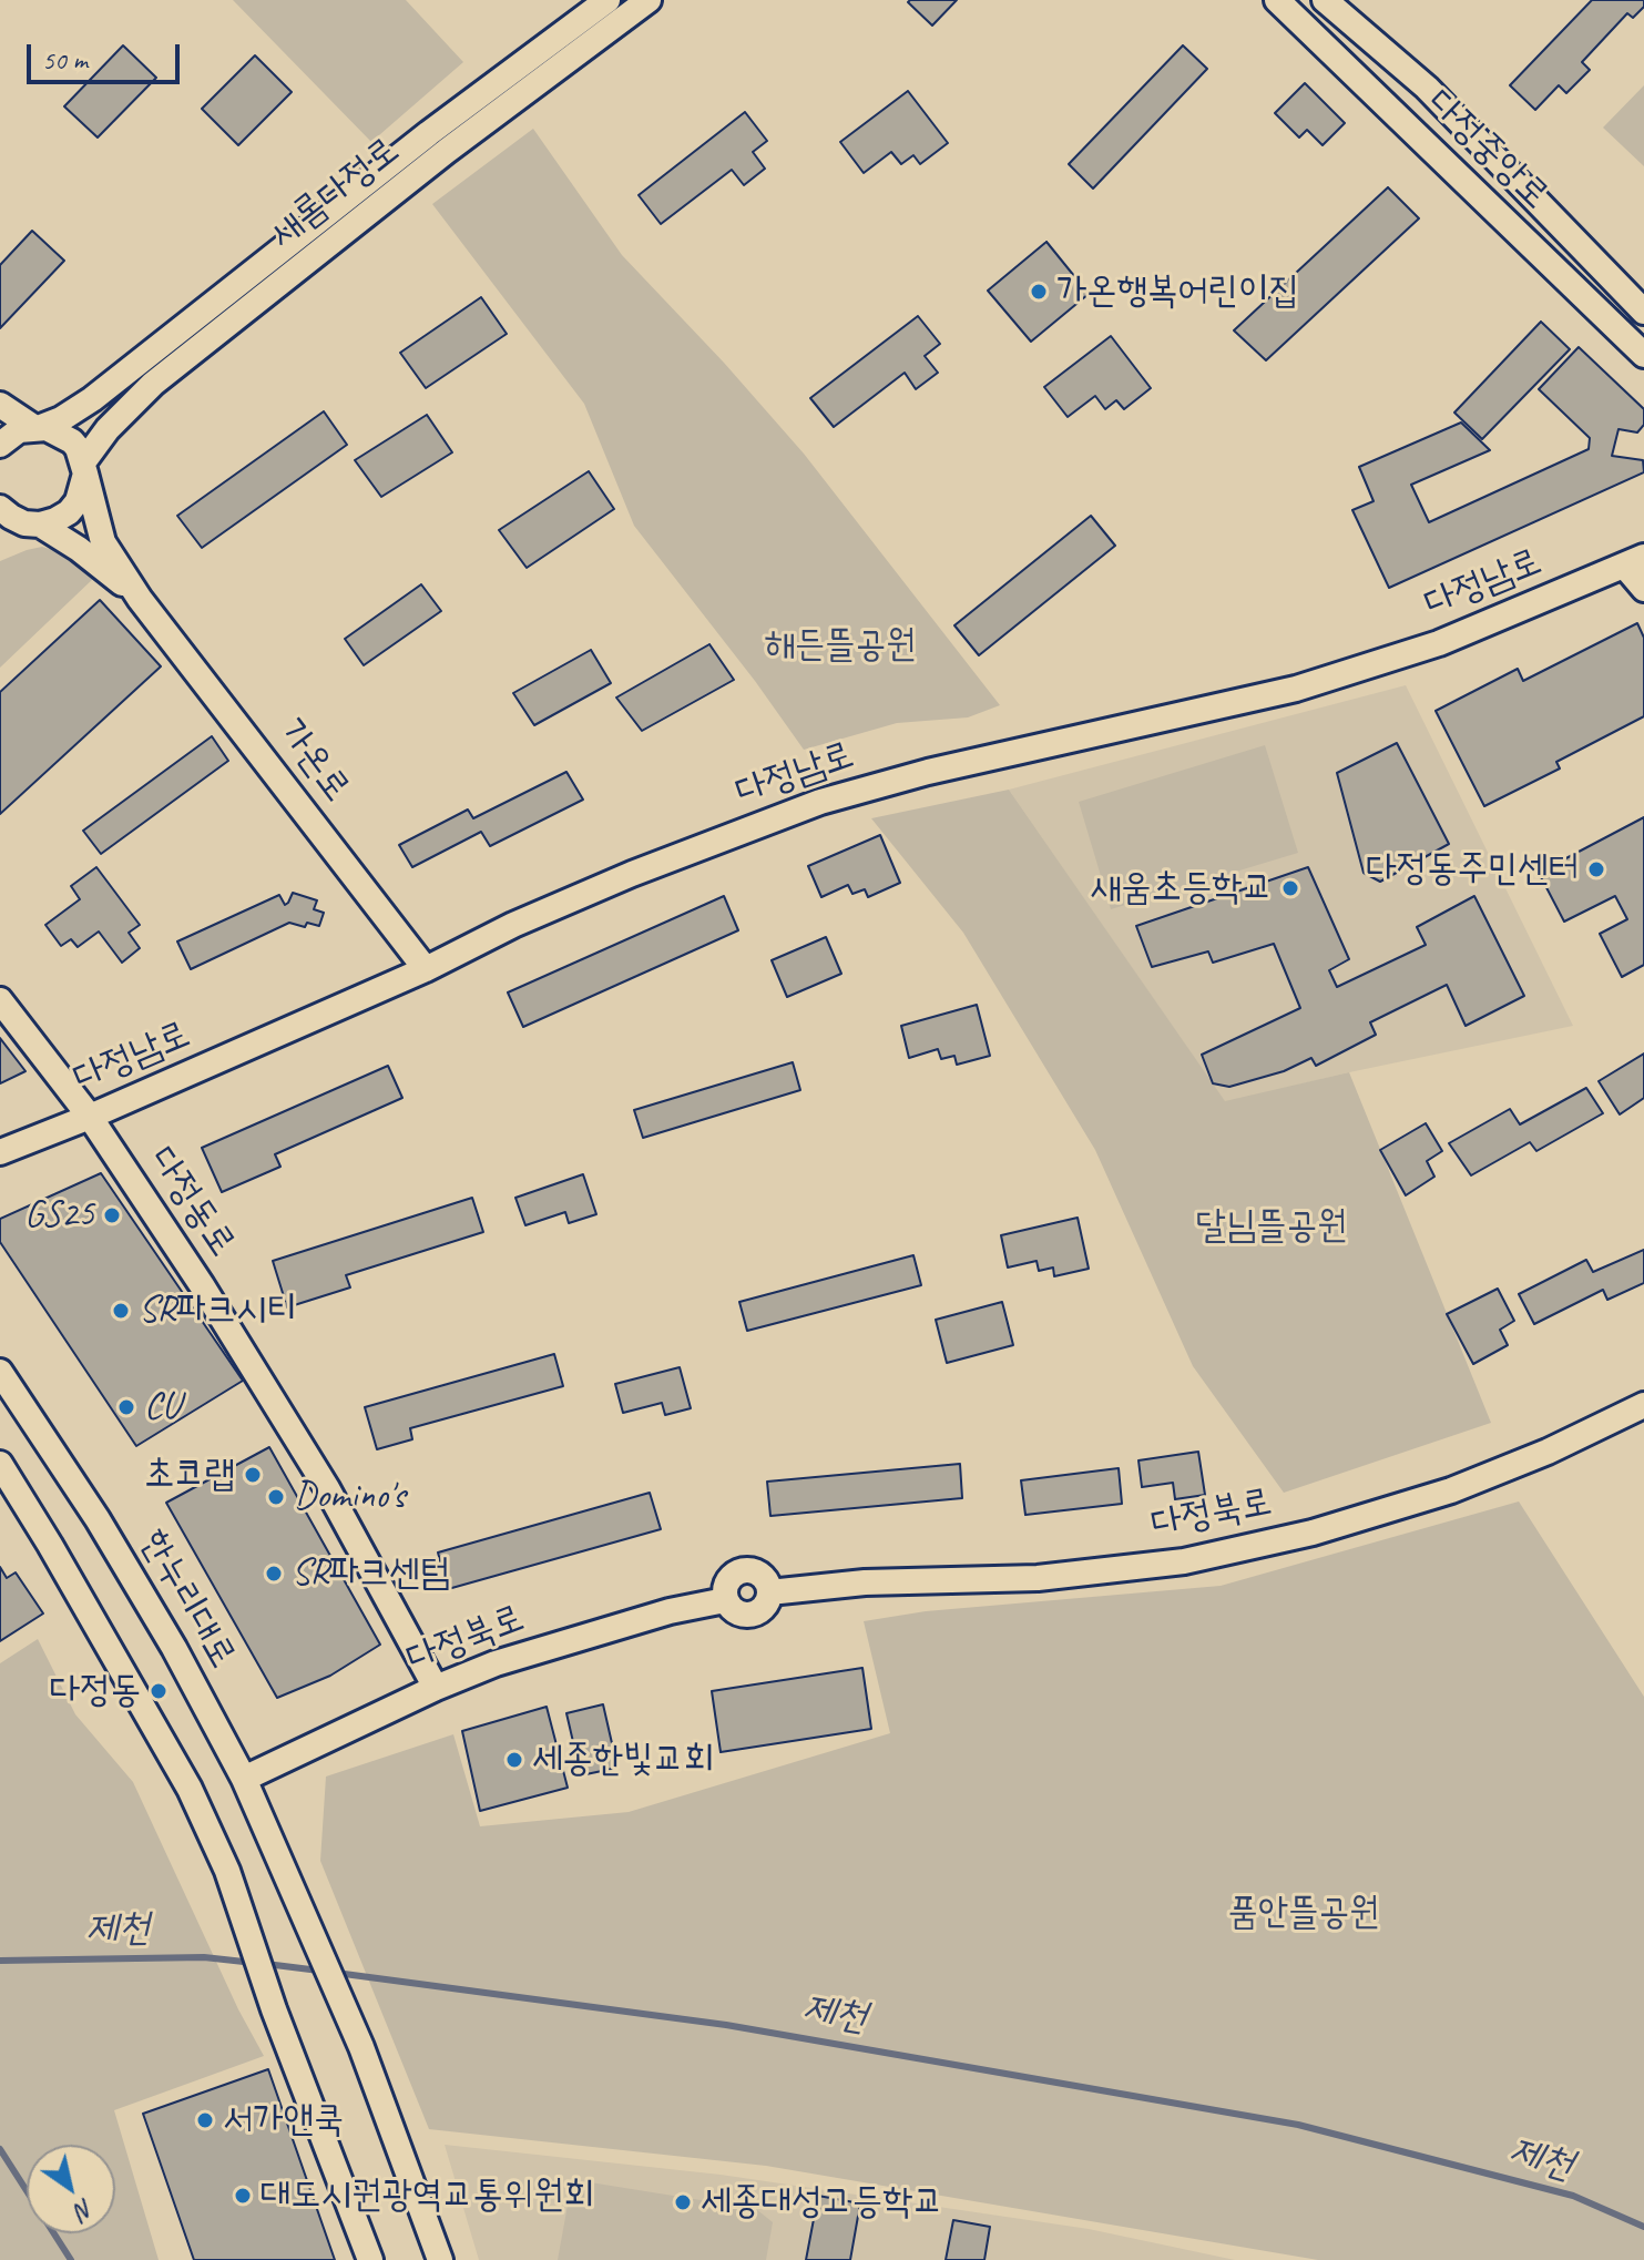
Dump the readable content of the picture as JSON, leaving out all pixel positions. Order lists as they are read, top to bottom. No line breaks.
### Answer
{"streets":{"street":["다정중앙로","새롬다정로","다정남로","가온로","다정동로","다정북로","한누리대로"]},"crossings":[["다정남로","가온로"],["다정남로","다정동로"],["다정동로","다정북로"],["다정북로","한누리대로"]],"water":["제천"],"parks":["해든뜰공원","달님뜰공원","품안뜰공원"],"places":["가온행복어린이집","다정동주민센터","새움초등학교","GS25","SR파크시티","CU","초코랩","Domino's","SR파크센텀","다정동","세종한빛교회","서가앤쿡","대도시권광역교통위원회","세종대성고등학교"],"scale_bar":"50 m","north":"bottom right"}
